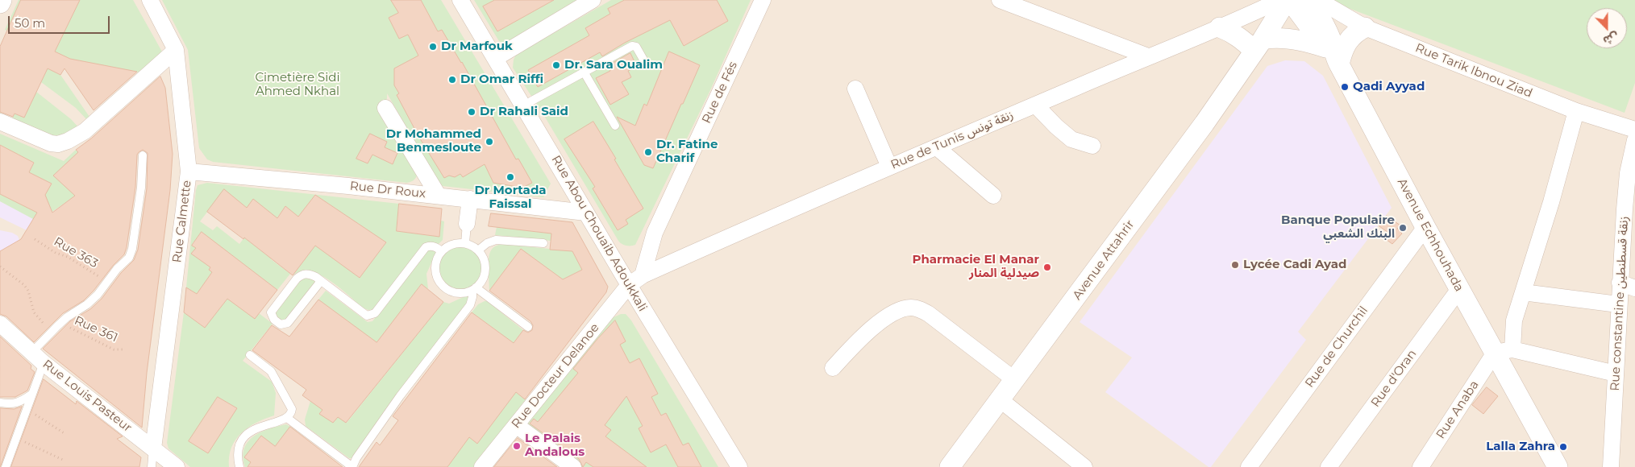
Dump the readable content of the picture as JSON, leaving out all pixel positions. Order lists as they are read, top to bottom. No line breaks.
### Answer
{"streets":{"street":["Rue Tarik Ibnou Ziad","Rue de Fés","Rue de Tunis زنقة تونس","Rue Dr Roux","Rue Calmette","Rue Abou Chouaib Adoukkali","Avenue Echhouhada","Avenue Attahrir","Rue constantine زنقة قسطنطين","Rue de Churchil","Rue Docteur Delanoe","Rue d'Oran","Rue Louis Pasteur","Rue Anaba"],"path":["Rue 363","Rue 361"]},"crossings":[["Rue de Fés","Rue de Tunis زنقة تونس"],["Rue de Tunis زنقة تونس","Rue Abou Chouaib Adoukkali"],["Rue de Tunis زنقة تونس","Avenue Echhouhada"],["Rue de Tunis زنقة تونس","Avenue Attahrir"],["Rue de Tunis زنقة تونس","Rue Docteur Delanoe"],["Rue Dr Roux","Rue Calmette"],["Rue Dr Roux","Rue Abou Chouaib Adoukkali"],["Rue Calmette","Rue Louis Pasteur"],["Rue Abou Chouaib Adoukkali","Rue Docteur Delanoe"],["Avenue Echhouhada","Avenue Attahrir"],["Avenue Echhouhada","Rue de Churchil"],["Avenue Echhouhada","Rue d'Oran"],["Avenue Echhouhada","Rue Anaba"]],"parks":["Cimetière Sidi Ahmed Nkhal"],"places":["Dr Marfouk","Dr. Sara Oualim","Dr Omar Riffi","Qadi Ayyad","Dr Rahali Said","Dr Mohammed Benmesloute","Dr. Fatine Charif","Dr Mortada Faissal","Banque Populaire البنك الشعبي","Lycée Cadi Ayad","Pharmacie El Manar صيدلية المنار","Le Palais Andalous","Lalla Zahra"],"scale_bar":"50 m","north":"bottom"}
